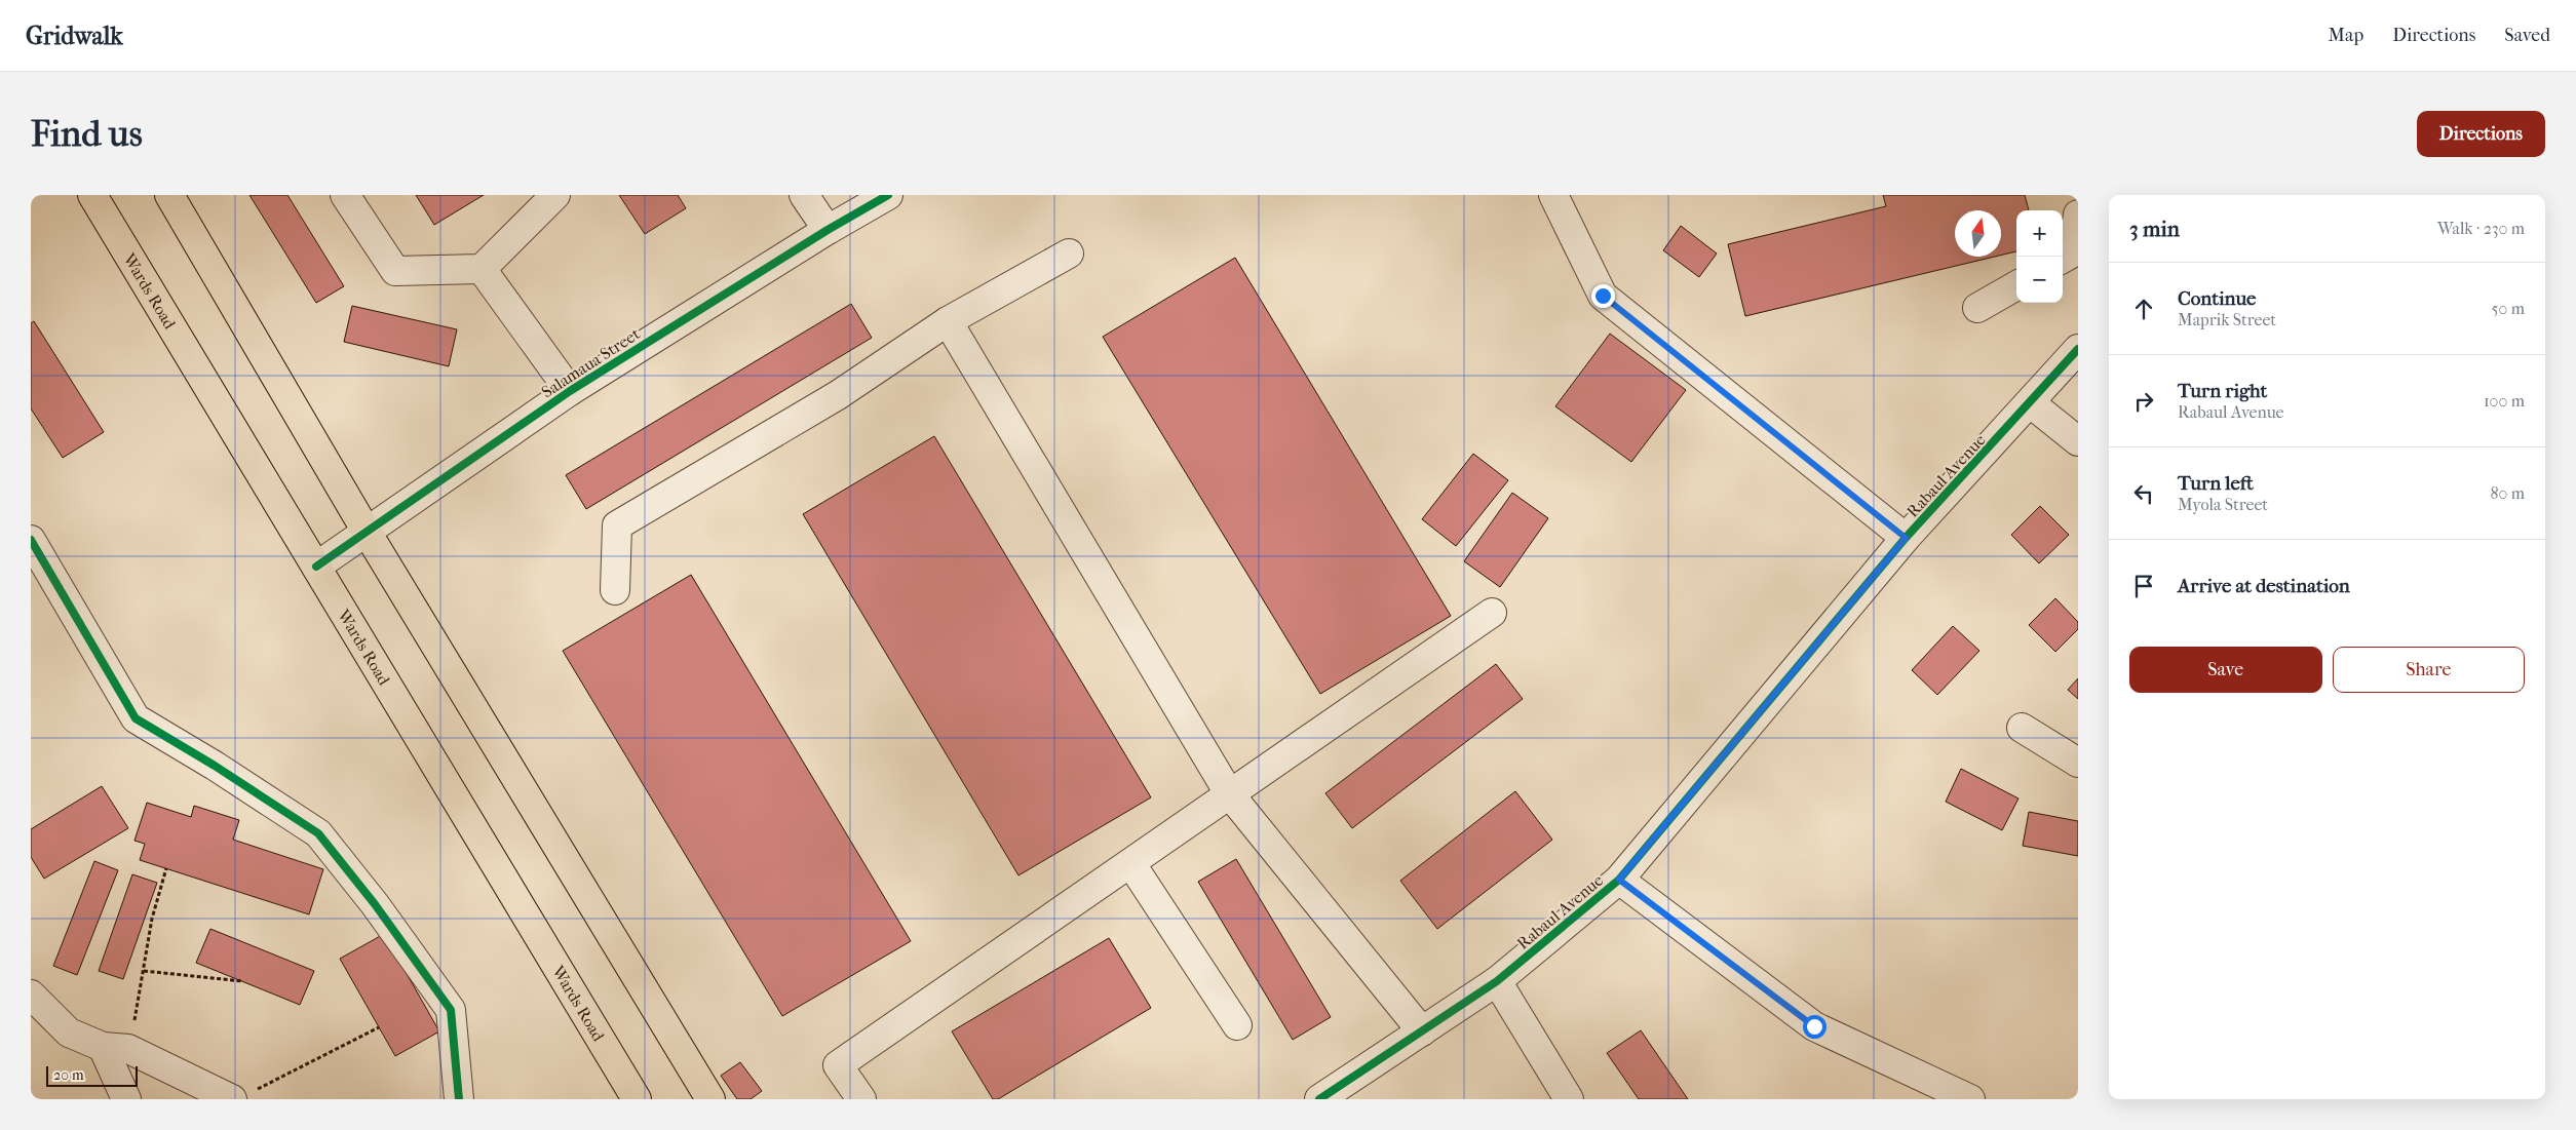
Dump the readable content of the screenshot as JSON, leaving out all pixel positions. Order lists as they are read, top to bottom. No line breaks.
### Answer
{"streets":{"main road":["Wards Road"],"street":["Salamaua Street","Rabaul Avenue"]},"crossings":[["Wards Road","Salamaua Street"]],"scale_bar":"20 m","north":"top","page":{"header":"Gridwalk","nav":["Map","Directions","Saved"],"buttons":["Directions",["Save","Share"]],"title":"Find us","heading":["3 min","Walk · 230 m"],"map_buttons":["+","−"],"list":[["Continue","Maprik Street","50 m"],["Turn right","Rabaul Avenue","100 m"],["Turn left","Myola Street","80 m"],"Arrive at destination"],"scale":"20 m"}}
